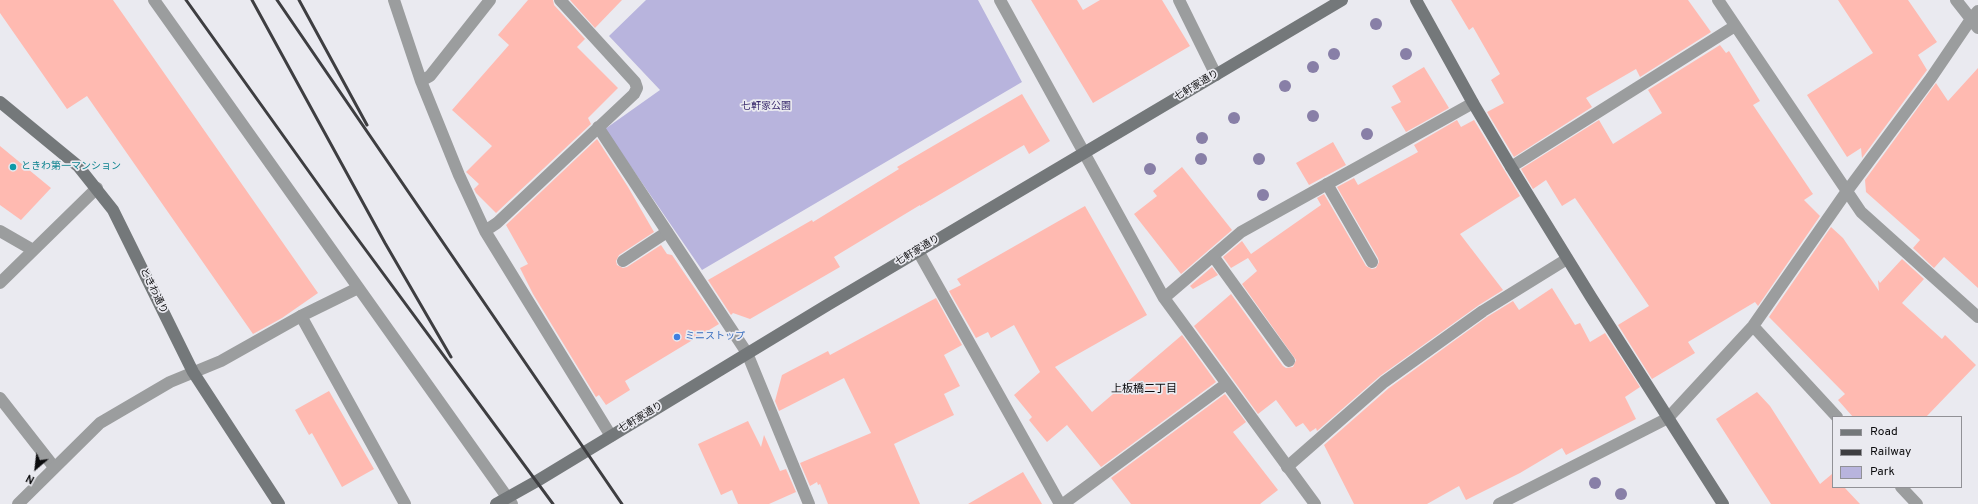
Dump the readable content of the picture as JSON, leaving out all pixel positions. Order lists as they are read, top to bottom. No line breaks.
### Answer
{"streets":{"street":["七軒家通り","ときわ通り"]},"districts":["上板橋二丁目"],"parks":["七軒家公園"],"places":["ときわ第一マンション","ミニストップ"],"legend":["Road","Railway","Park"],"north":"bottom left"}
